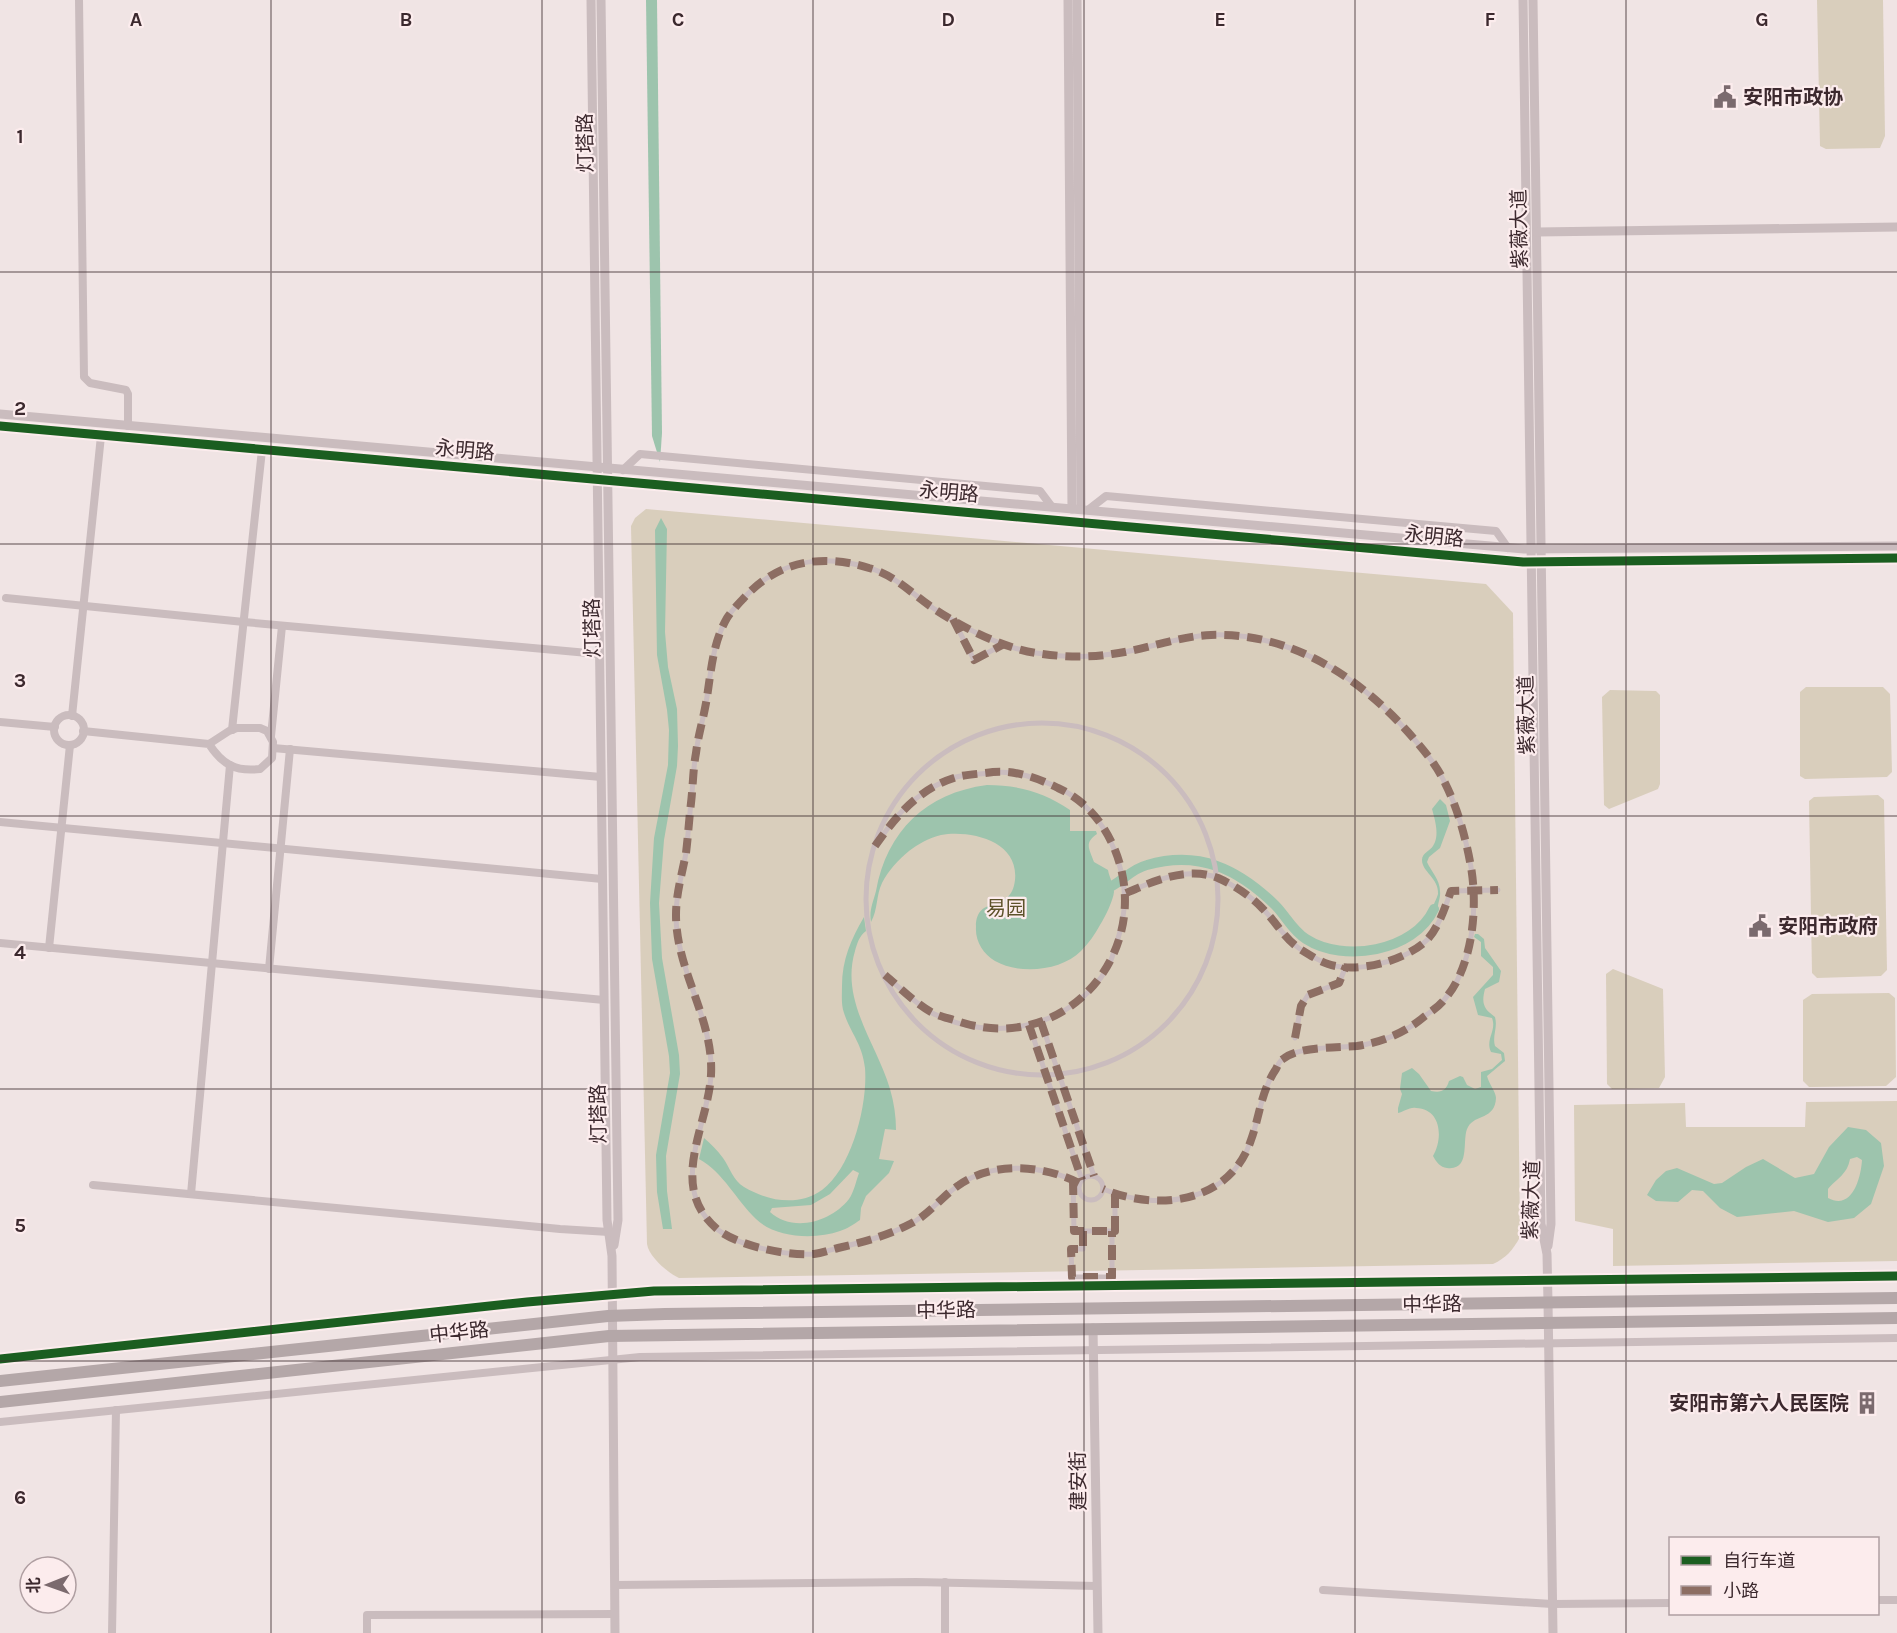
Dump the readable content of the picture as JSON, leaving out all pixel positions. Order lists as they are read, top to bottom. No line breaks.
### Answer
{"streets":{"highway":["中华路"],"street":["灯塔路","紫薇大道","永明路","建安街"]},"crossings":[["灯塔路","永明路"],["灯塔路","中华路"],["紫薇大道","永明路"],["紫薇大道","中华路"],["中华路","建安街"]],"parks":["易园"],"places":{"public building":["安阳市政协","安阳市政府"],"building":["安阳市第六人民医院"]},"legend":["自行车道","小路"],"north":"left","grid":{"columns":["A","B","C","D","E","F","G"],"rows":["1","2","3","4","5","6"]}}
